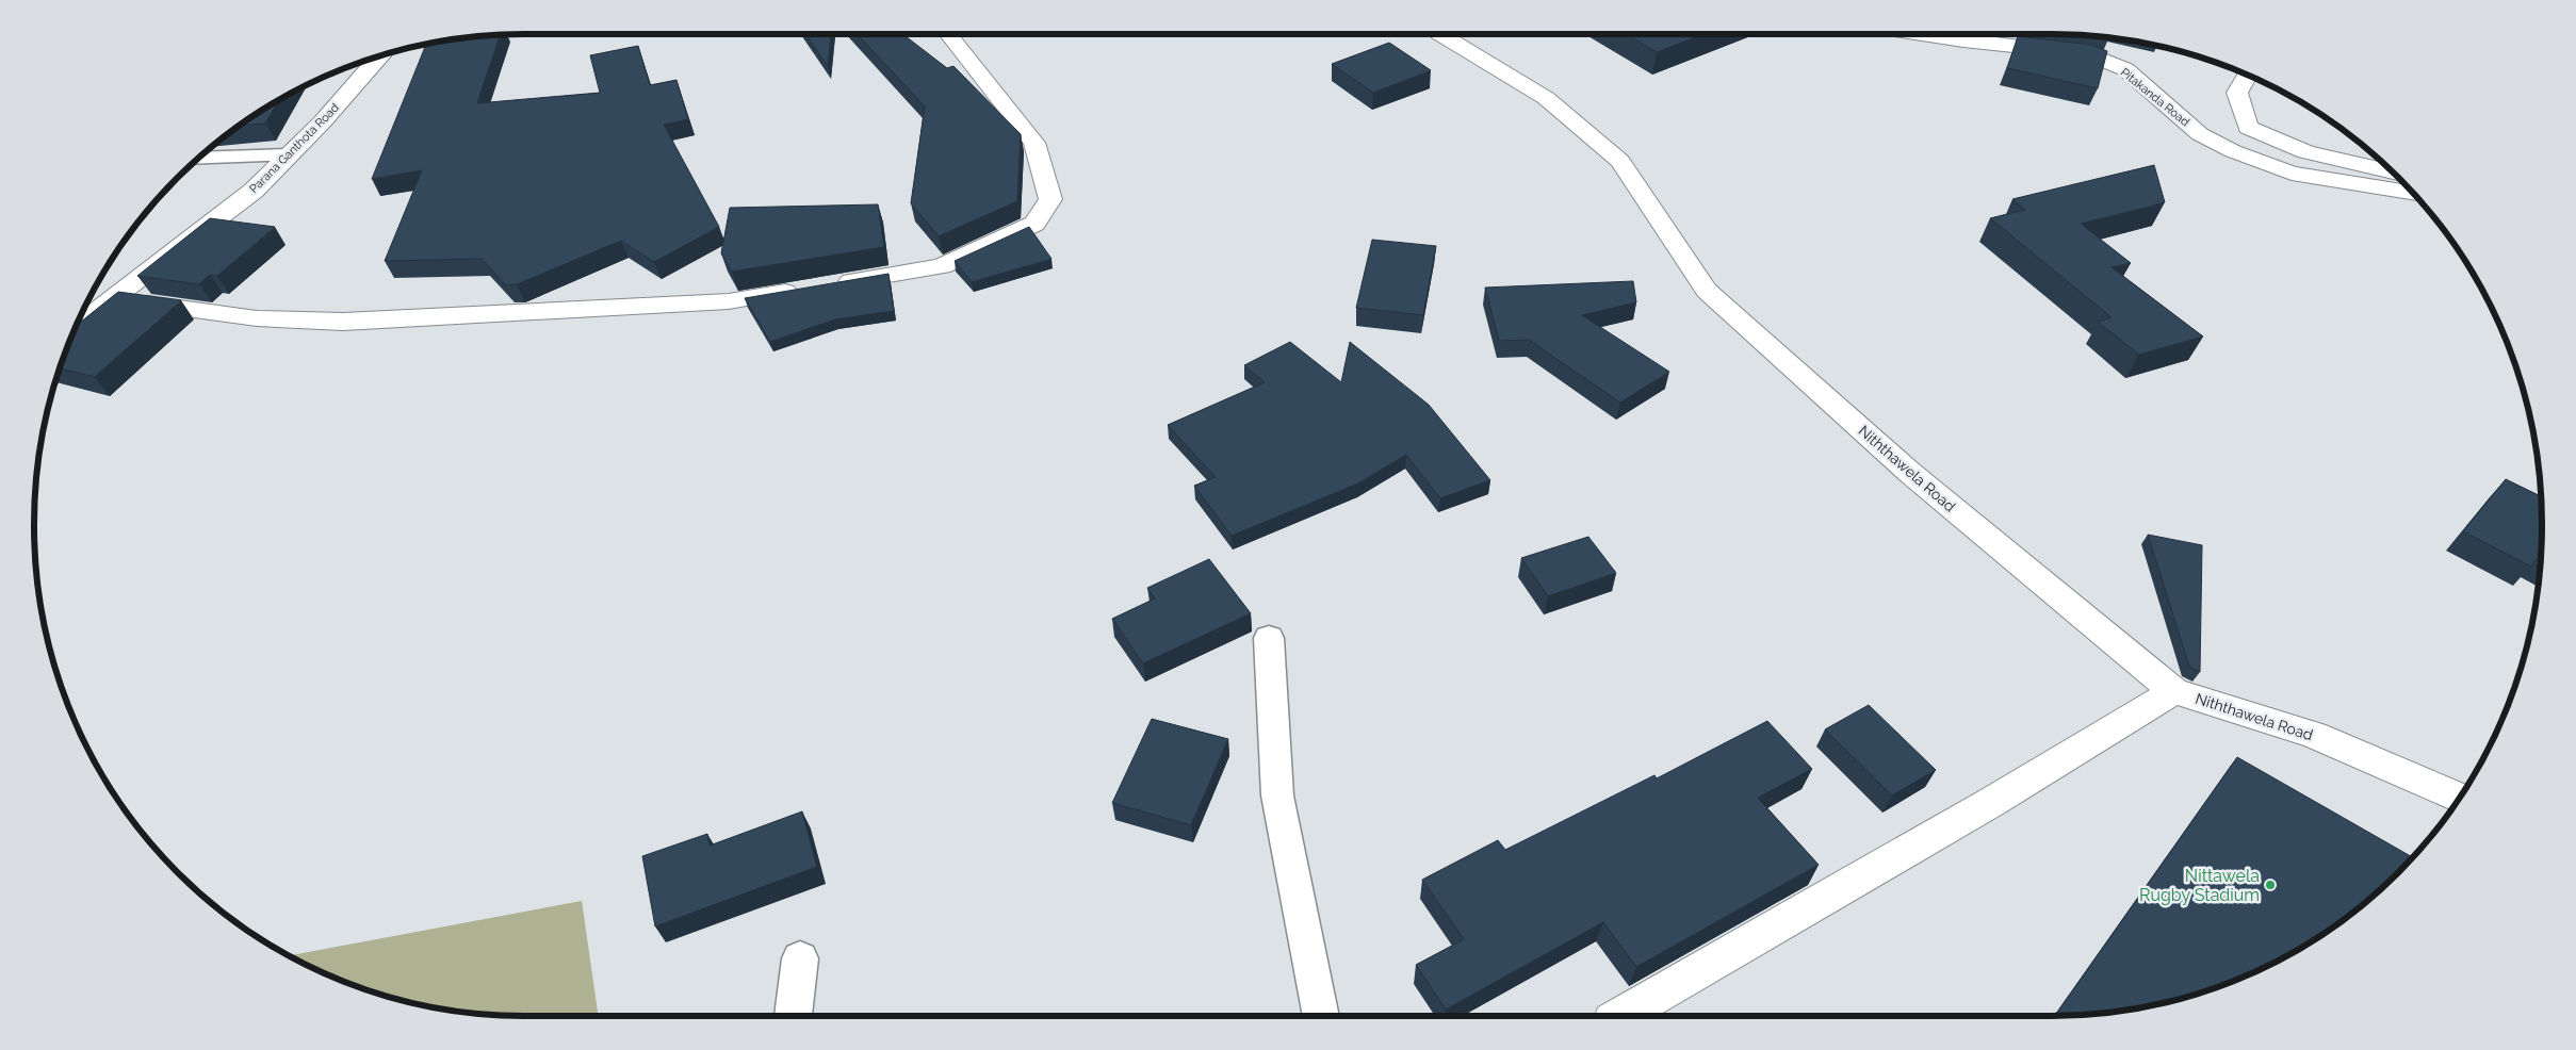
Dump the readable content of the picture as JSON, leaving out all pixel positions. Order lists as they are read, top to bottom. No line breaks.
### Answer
{"streets":{"street":["Pitakanda Road","Parana Ganthota Road","Niththawela Road"]},"places":["Nittawela Rugby Stadium"]}
